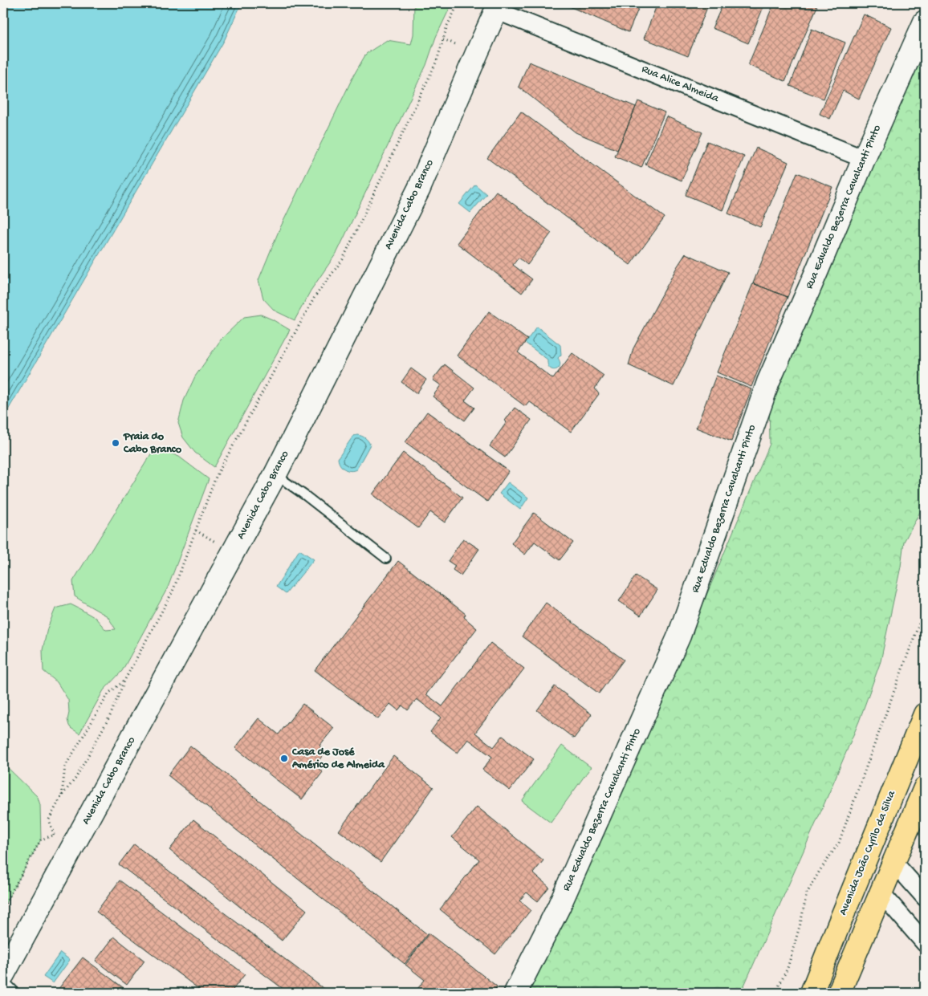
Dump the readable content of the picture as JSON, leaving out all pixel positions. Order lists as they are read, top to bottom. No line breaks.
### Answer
{"streets":{"main road":["Avenida Cabo Branco","Rua Edvaldo Bezerra Cavalcanti Pinto","Avenida João Cyrilo da Silva"],"street":["Rua Alice Almeida"]},"crossings":[["Rua Alice Almeida","Avenida Cabo Branco"],["Rua Alice Almeida","Rua Edvaldo Bezerra Cavalcanti Pinto"]],"places":["Praia do Cabo Branco","Casa de José Américo de Almeida"]}
